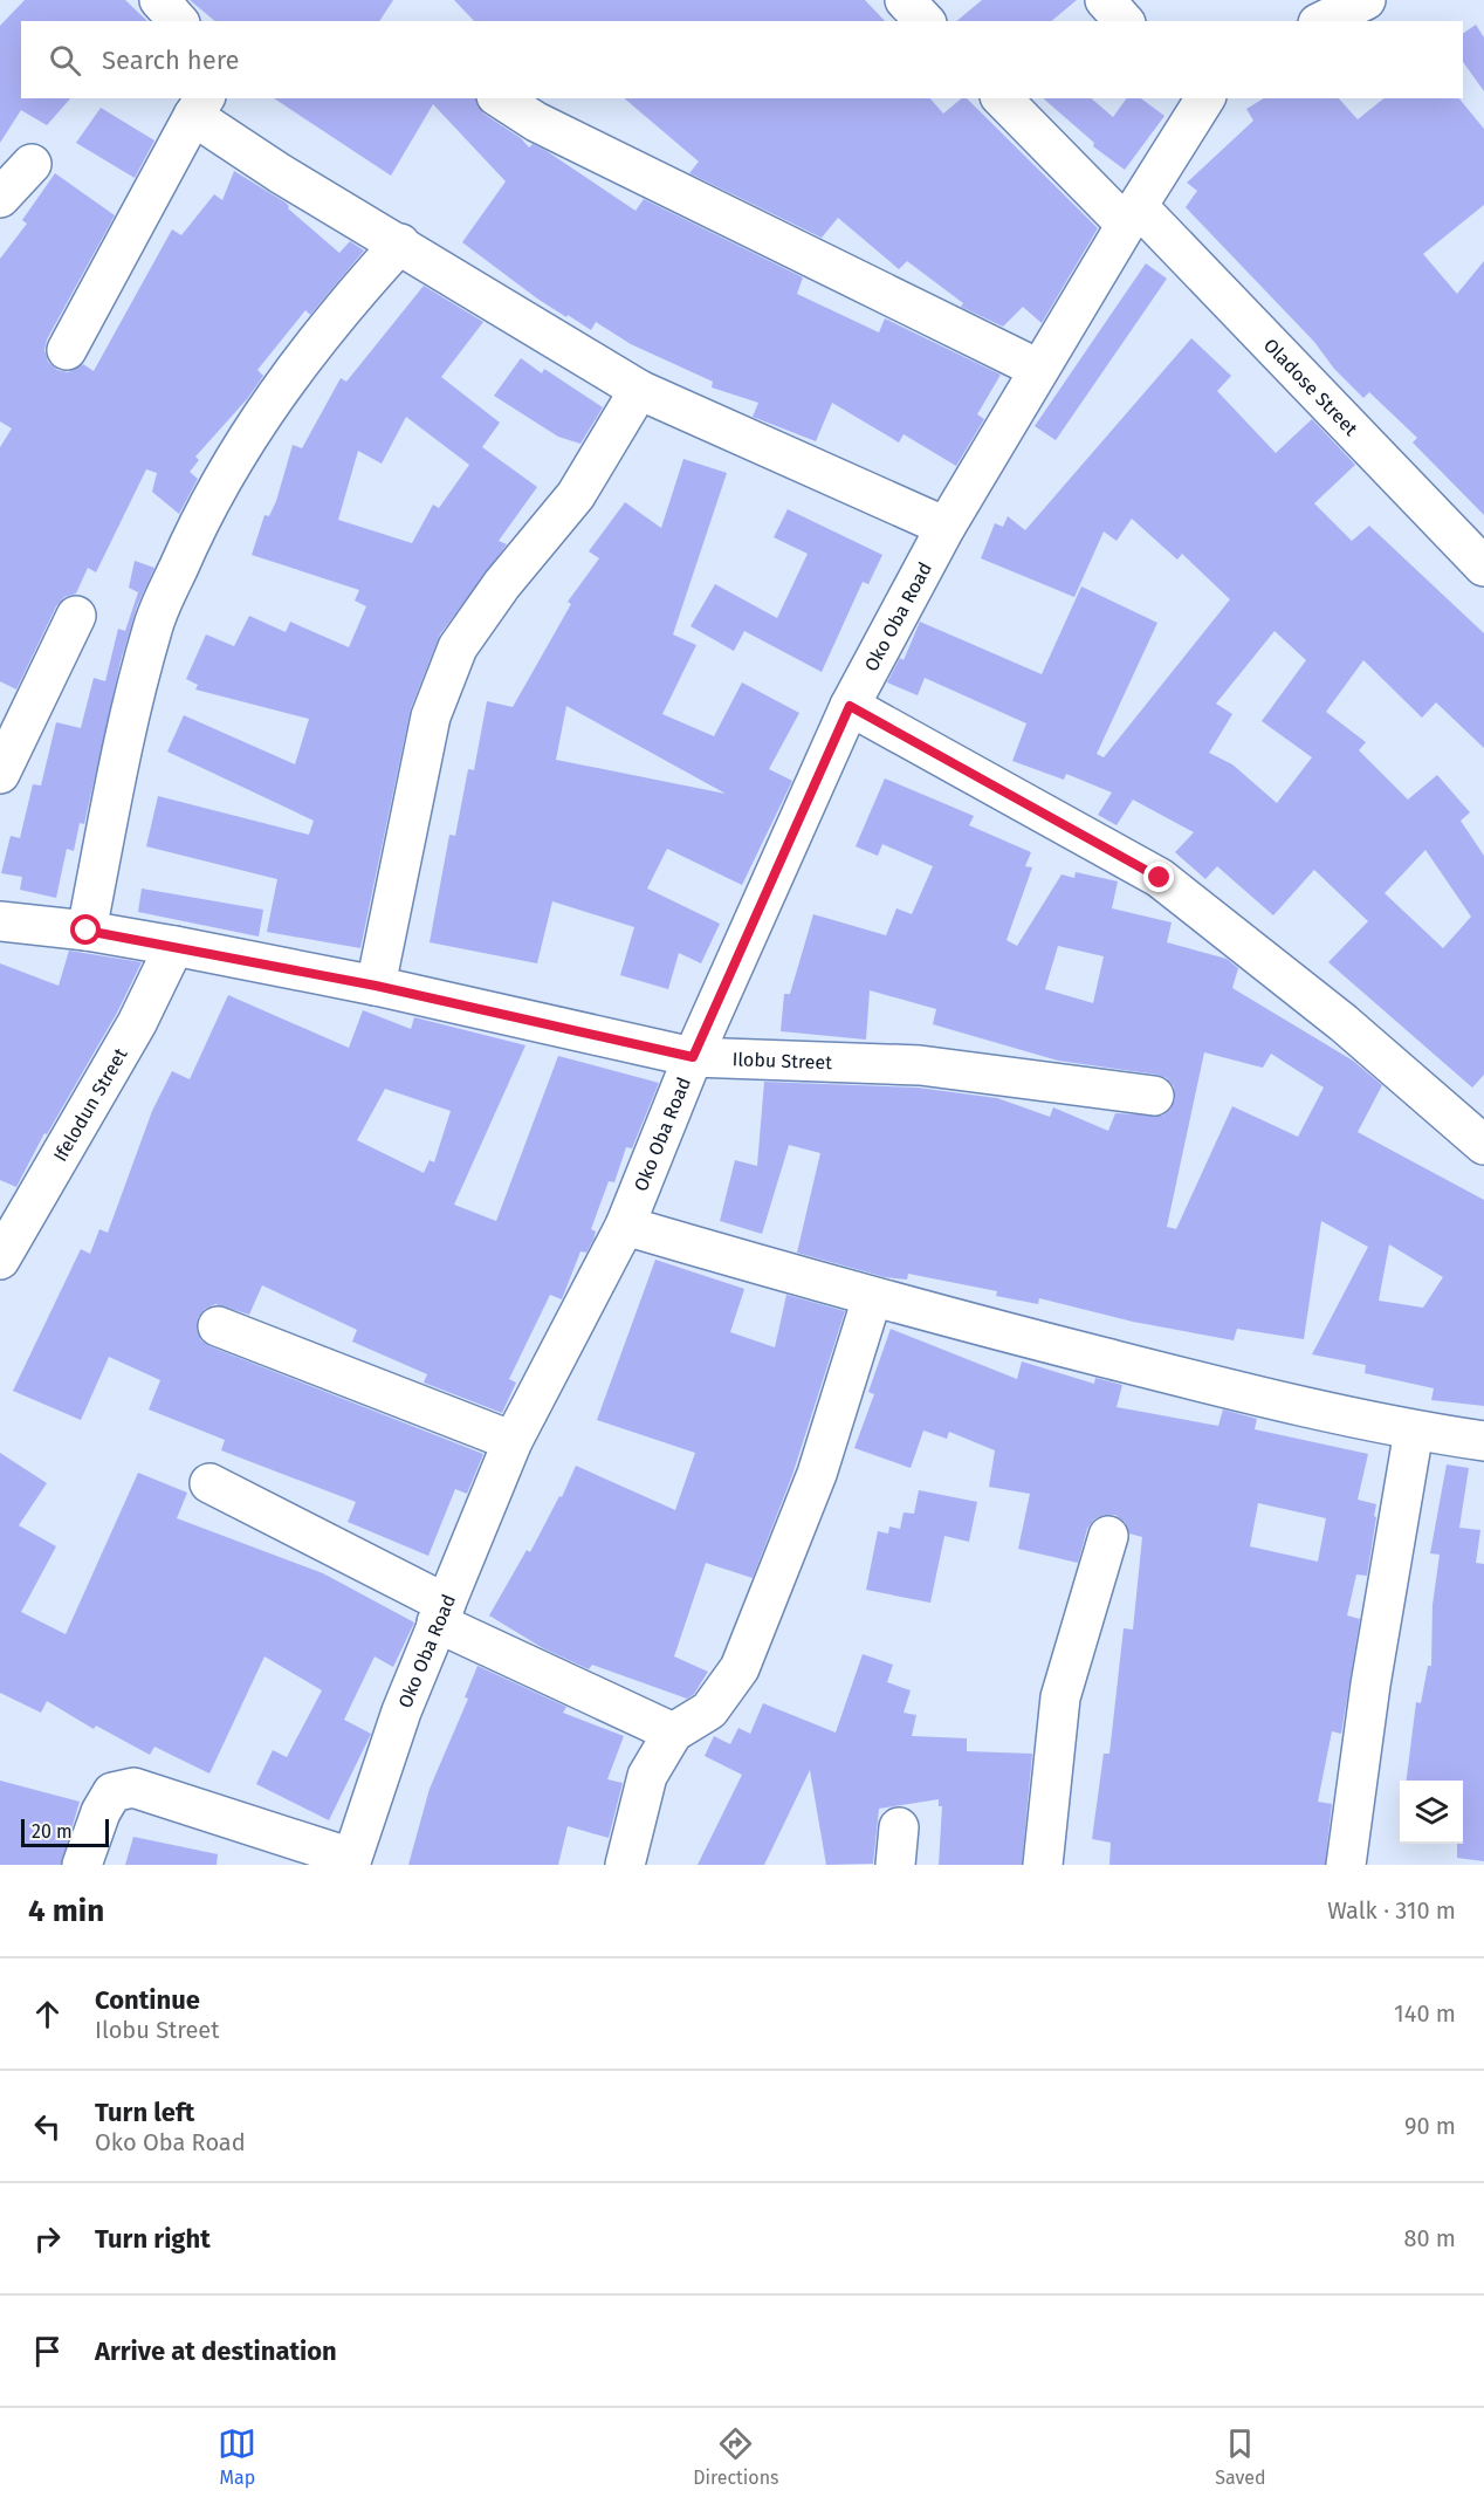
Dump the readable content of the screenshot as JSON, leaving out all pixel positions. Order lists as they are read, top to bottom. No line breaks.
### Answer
{"streets":{"street":["Oladose Street","Oko Oba Road","Ilobu Street","Ifelodun Street"]},"crossings":[["Oladose Street","Oko Oba Road"],["Oko Oba Road","Ilobu Street"],["Ilobu Street","Ifelodun Street"]],"scale_bar":"20 m","page":{"search":"Search here","scale":"20 m","heading":["4 min","Walk · 310 m"],"list":[["Continue","Ilobu Street","140 m"],["Turn left","Oko Oba Road","90 m"],["Turn right","80 m"],"Arrive at destination"],"nav":["Map","Directions","Saved"]}}
